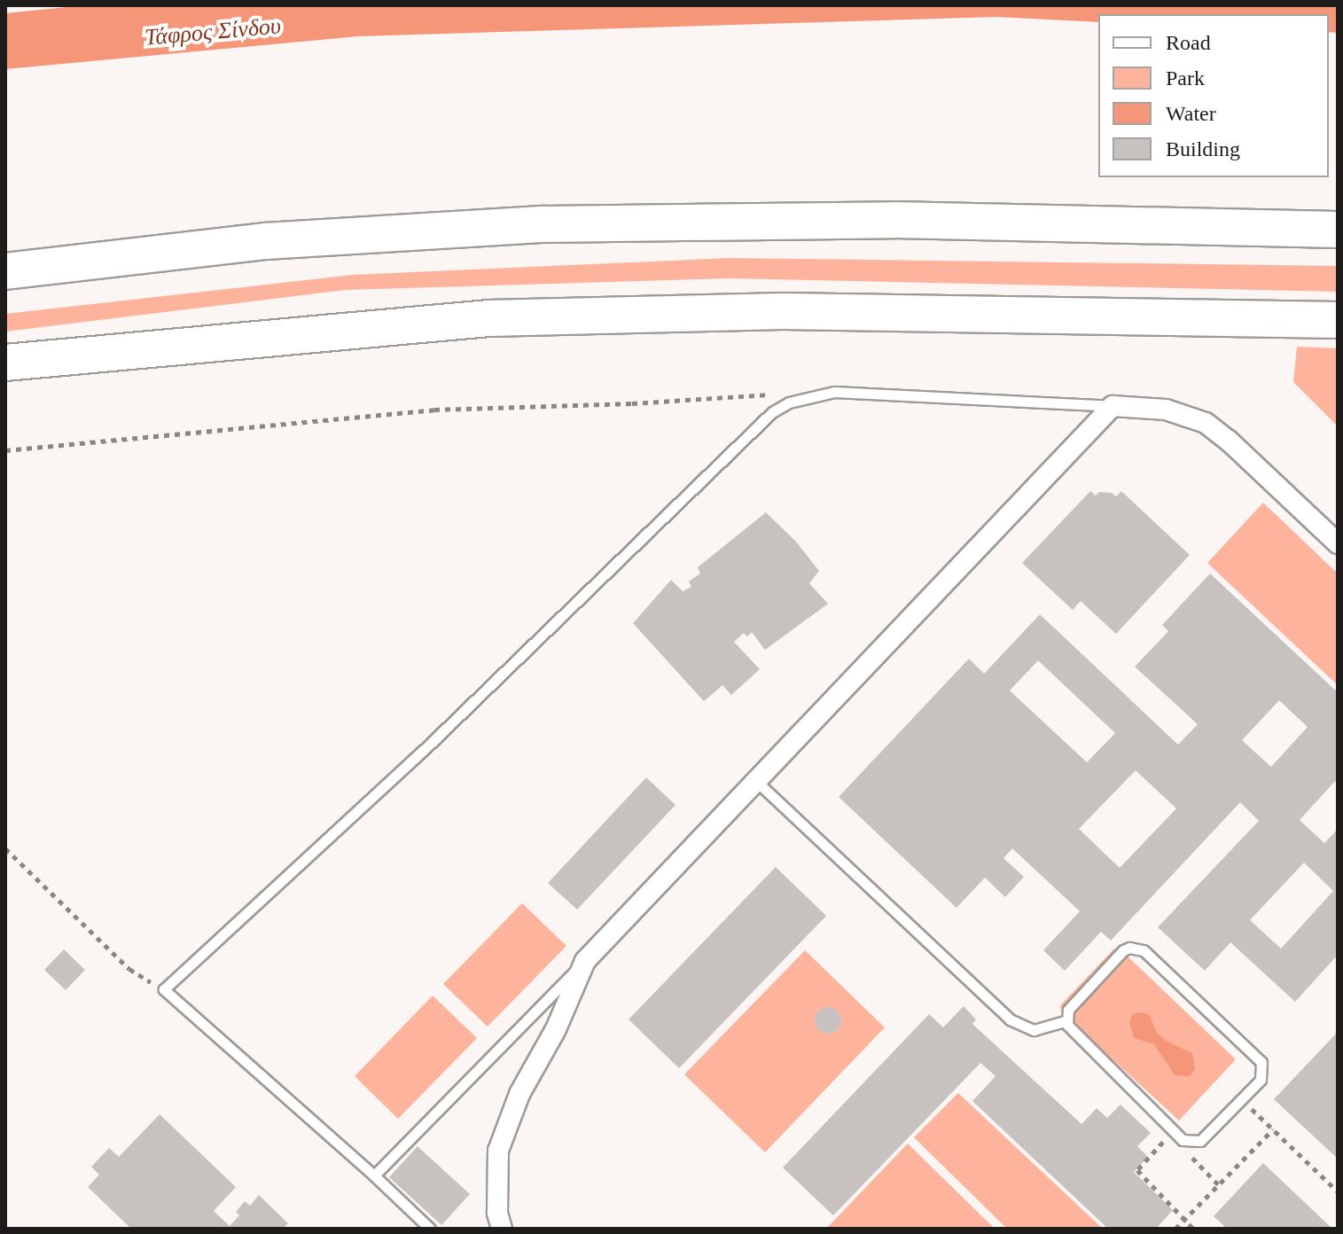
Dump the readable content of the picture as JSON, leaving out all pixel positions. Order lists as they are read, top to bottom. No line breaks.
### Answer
{"water":["Τάφρος Σίνδου"],"legend":["Road","Park","Water","Building"]}
